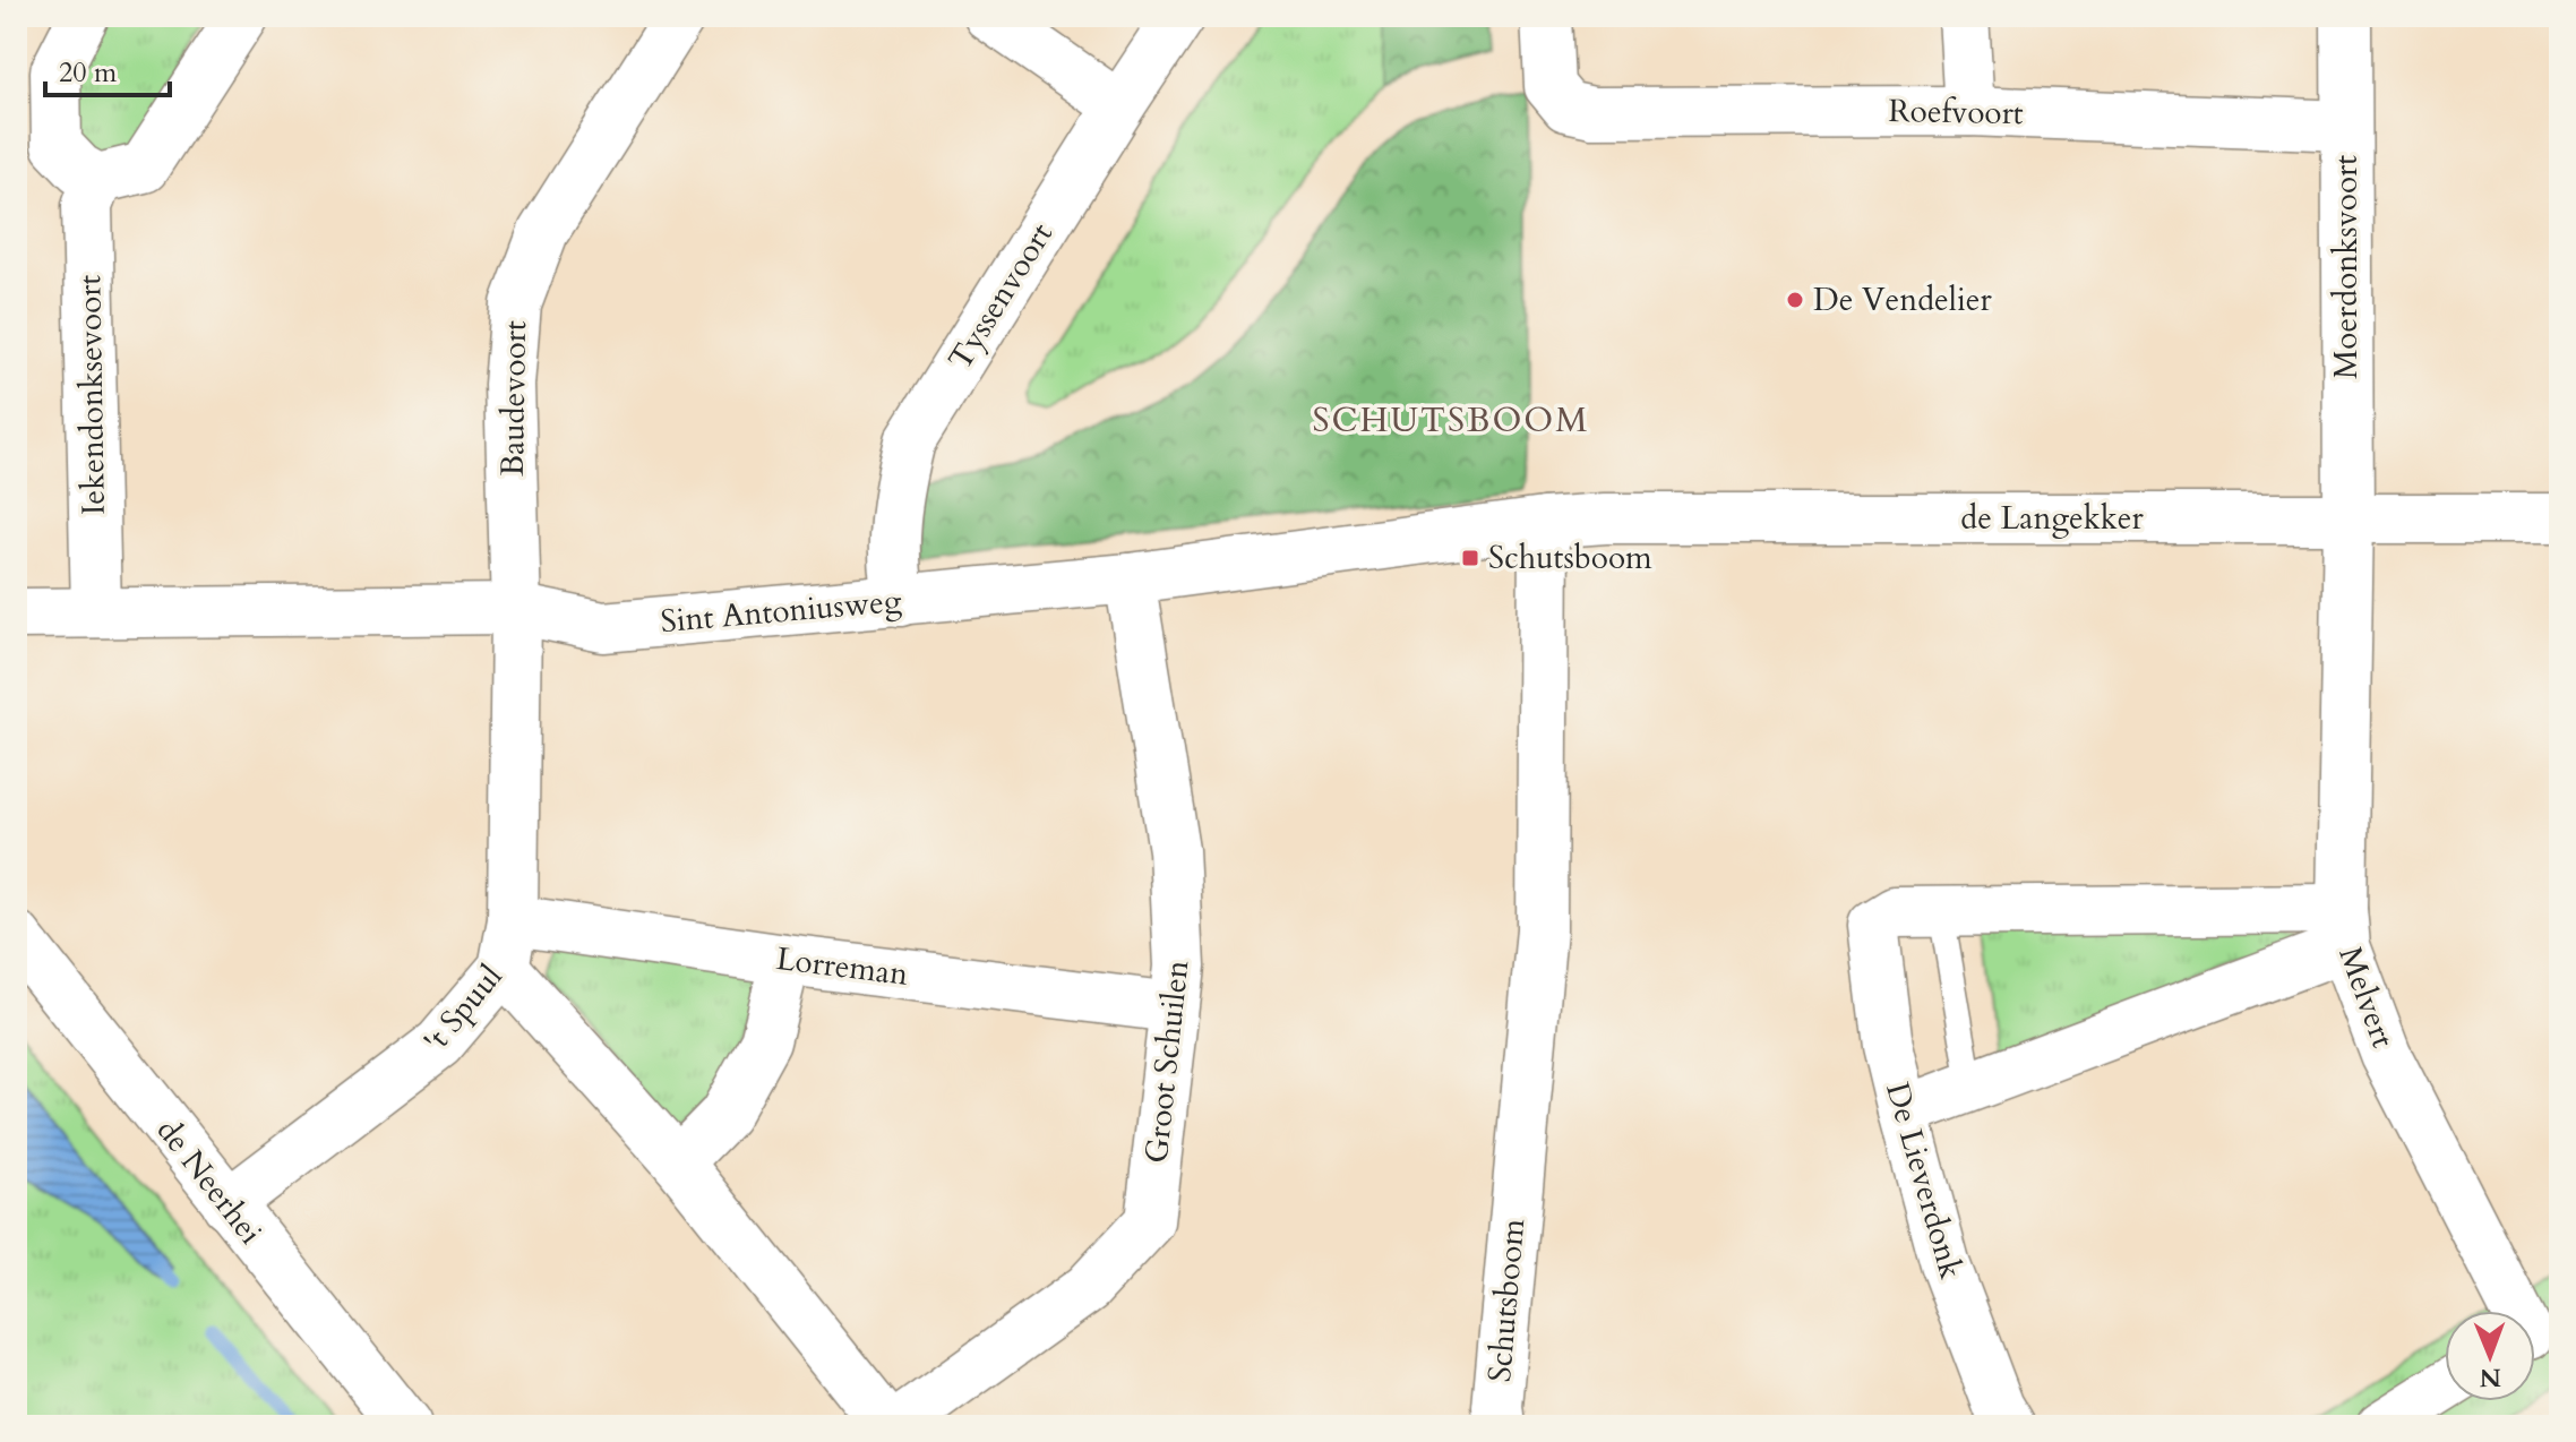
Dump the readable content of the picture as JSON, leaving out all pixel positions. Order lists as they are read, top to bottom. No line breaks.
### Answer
{"streets":{"street":["Roefvoort","Moerdonksvoort","Tyssenvoort","Iekendonksevoort","Baudevoort","de Langekker","Sint Antoniusweg","Lorreman","Melvert","'t Spuul","Groot Schuilen","De Lieverdonk","de Neerhei","Schutsboom"]},"crossings":[["Roefvoort","Moerdonksvoort"],["Moerdonksvoort","de Langekker"],["Moerdonksvoort","Melvert"],["Tyssenvoort","Sint Antoniusweg"],["Iekendonksevoort","Sint Antoniusweg"],["Baudevoort","Sint Antoniusweg"],["de Langekker","Sint Antoniusweg"],["de Langekker","Melvert"],["de Langekker","Schutsboom"],["Sint Antoniusweg","Groot Schuilen"],["Sint Antoniusweg","Schutsboom"],["Lorreman","'t Spuul"],["Lorreman","Groot Schuilen"],["'t Spuul","de Neerhei"]],"districts":["SCHUTSBOOM"],"places":{"other":["De Vendelier"],"transit":["Schutsboom"]},"scale_bar":"20 m","north":"bottom"}
